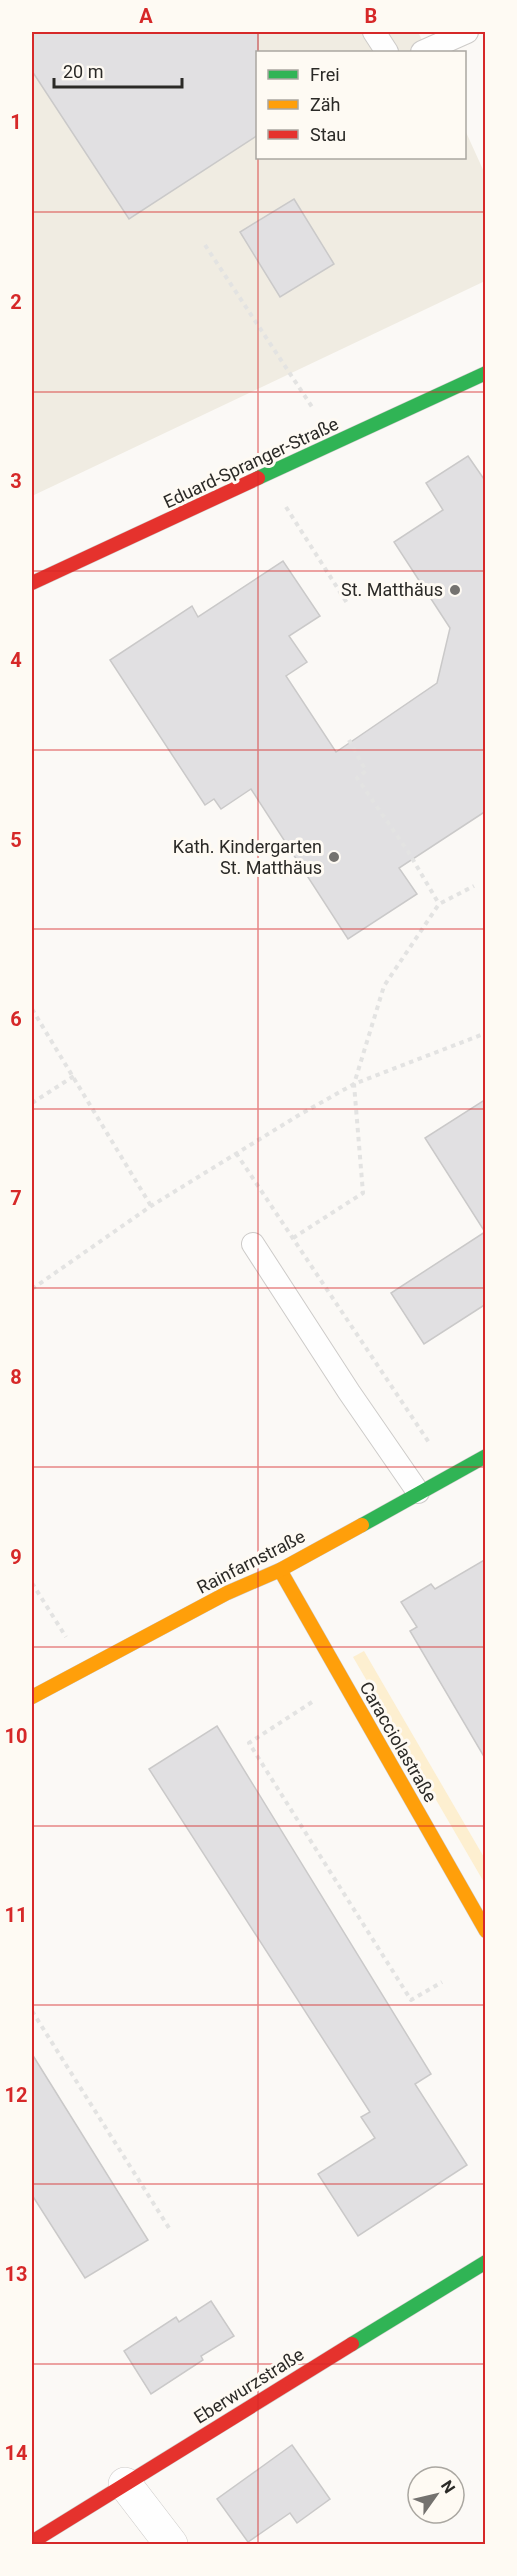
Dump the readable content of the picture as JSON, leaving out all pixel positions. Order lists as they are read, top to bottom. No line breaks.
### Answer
{"streets":{"street":["Eduard-Spranger-Straße","Rainfarnstraße","Caracciolastraße","Eberwurzstraße"]},"crossings":[["Rainfarnstraße","Caracciolastraße"]],"places":["St. Matthäus","Kath. Kindergarten St. Matthäus"],"legend":["Frei","Zäh","Stau"],"scale_bar":"20 m","north":"top right","grid":{"columns":["A","B"],"rows":["1","2","3","4","5","6","7","8","9","10","11","12","13","14"]}}
